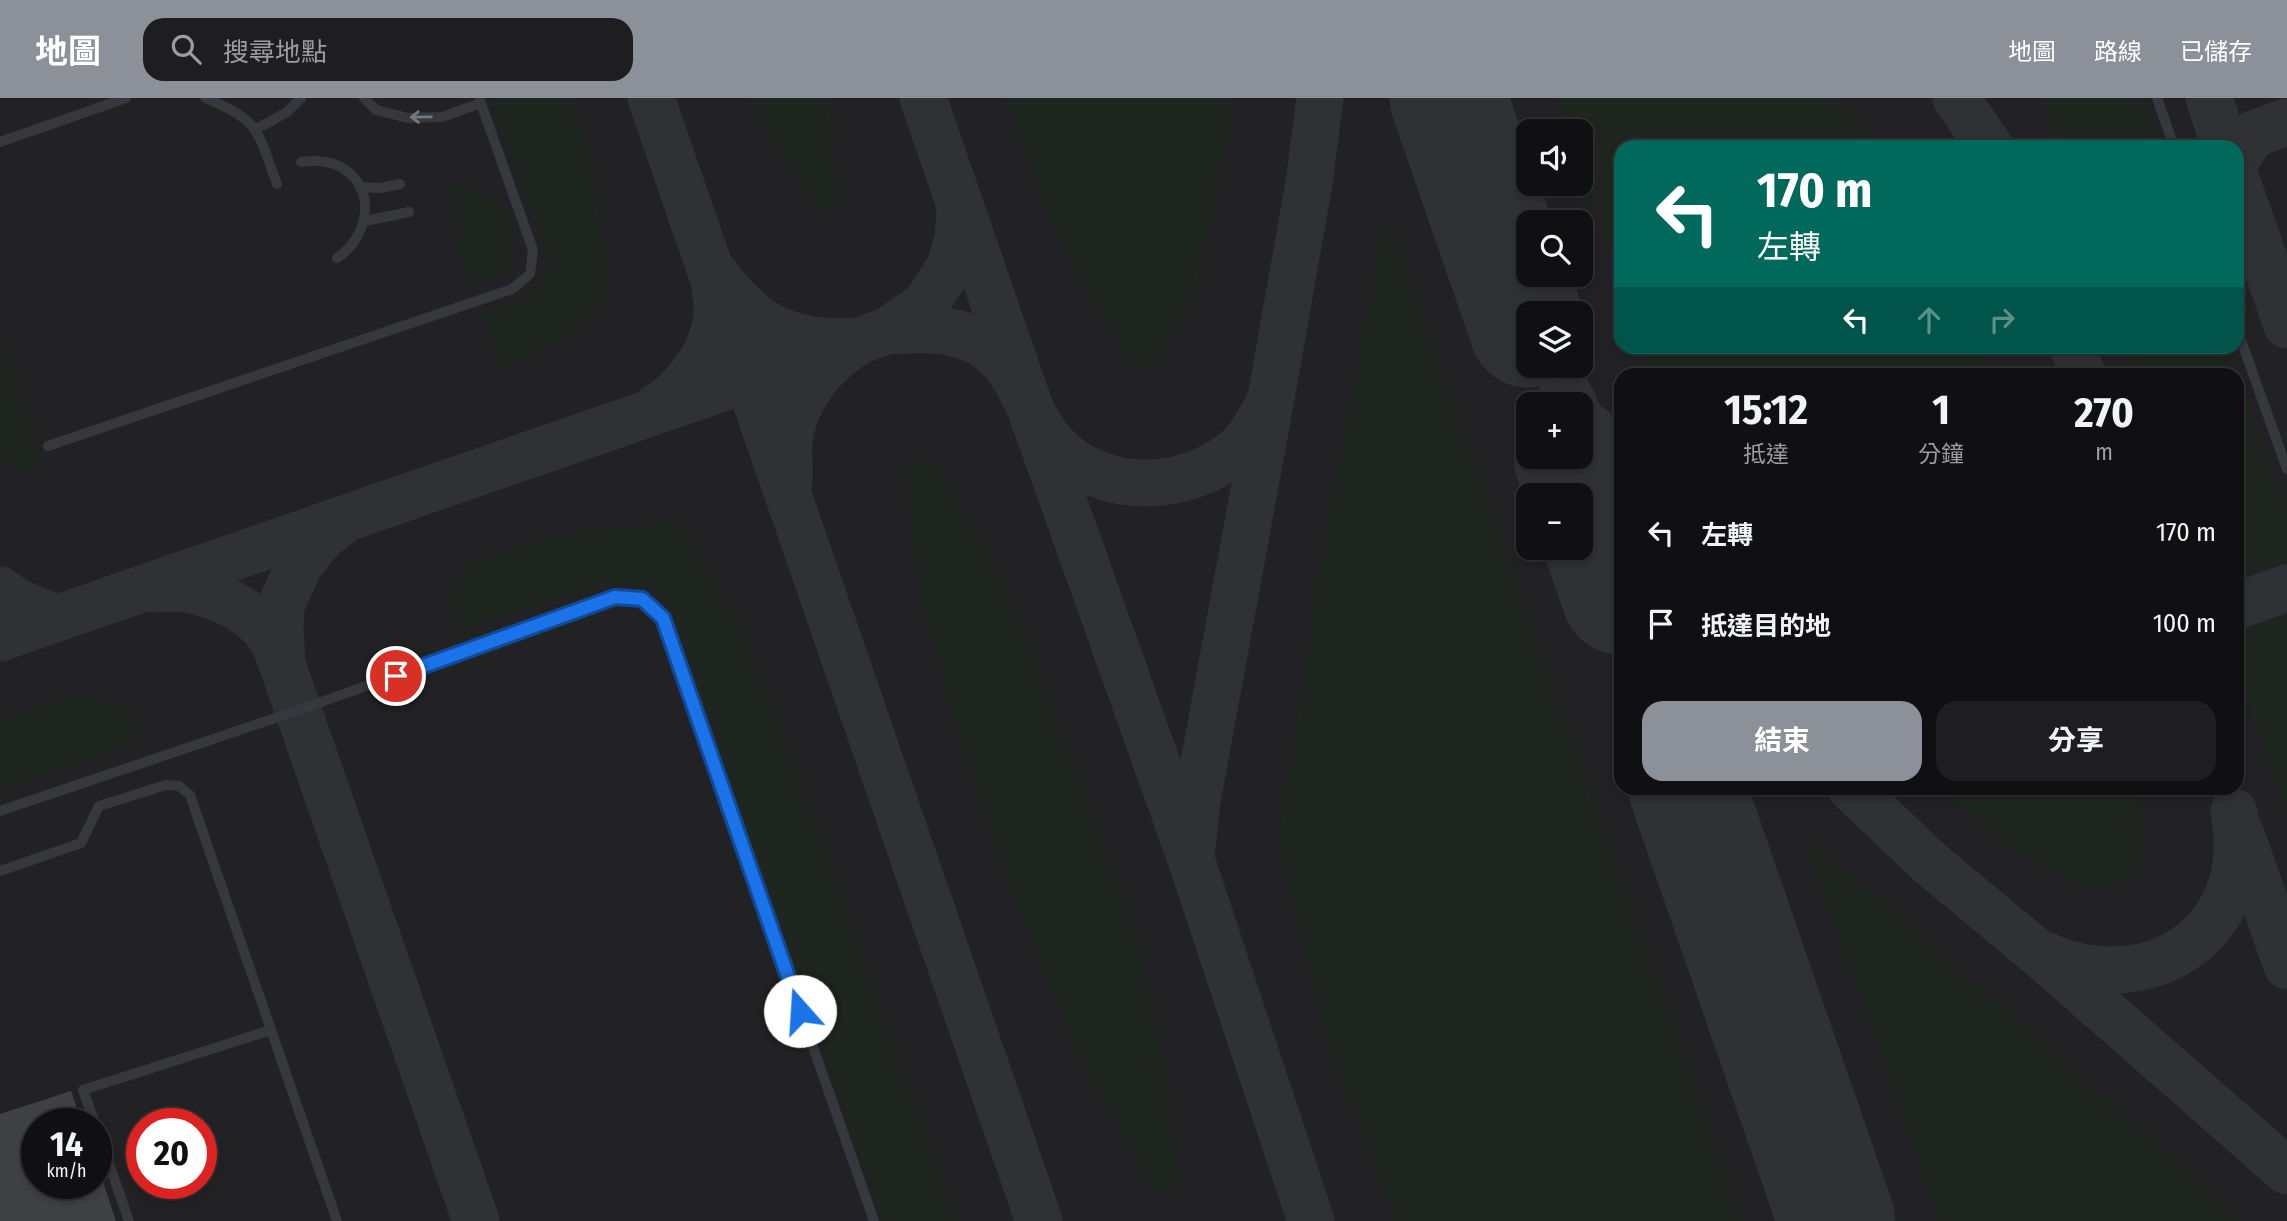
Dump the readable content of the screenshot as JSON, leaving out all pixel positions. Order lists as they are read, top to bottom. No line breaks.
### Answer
{"page":{"header":"地圖","search":"搜尋地點","nav":["地圖","路線","已儲存"],"map_buttons":["+","−"],"turn":["170 m","左轉"],"eta":["15:12","抵達","1","分鐘","270","m"],"list":[{"name":"左轉","value":"170 m"},{"name":"抵達目的地","value":"100 m"}],"buttons":["結束","分享"],"speed":"14 km/h","limit":"20"}}
